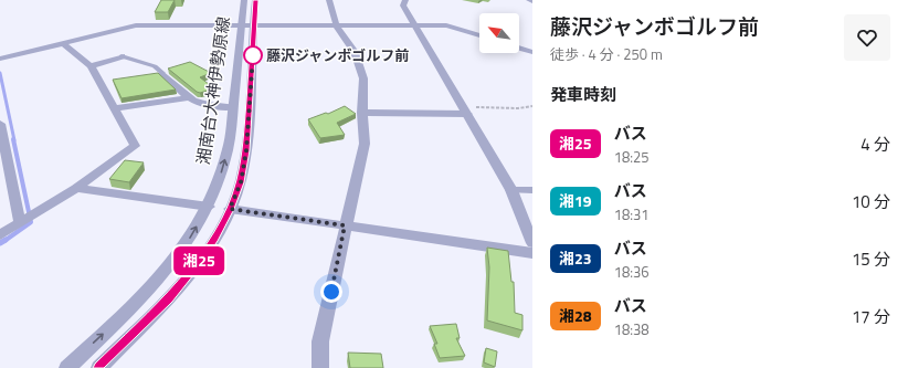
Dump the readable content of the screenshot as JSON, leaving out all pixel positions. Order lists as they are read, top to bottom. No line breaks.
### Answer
{"streets":{"street":["湘南台大神伊勢原線"]},"places":["藤沢ジャンボゴルフ前"],"lines":["bus line 湘25"],"north":"top left","page":{"on_map":"湘25","heading":[["藤沢ジャンボゴルフ前","徒歩 · 4 分 · 250 m"],"発車時刻"],"list":[{"mark":"湘25","name":"バス","note":"18:25","value":"4 分"},{"mark":"湘19","name":"バス","note":"18:31","value":"10 分"},{"mark":"湘23","name":"バス","note":"18:36","value":"15 分"},{"mark":"湘28","name":"バス","note":"18:38","value":"17 分"}]}}
